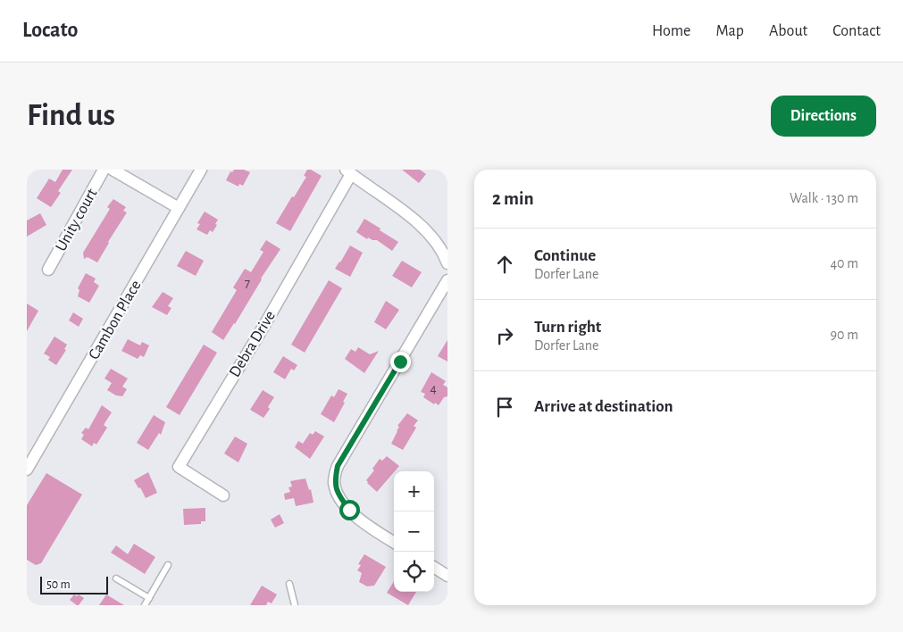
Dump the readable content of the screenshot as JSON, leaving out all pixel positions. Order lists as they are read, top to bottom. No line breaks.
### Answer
{"streets":{"street":["Unity court","Cambon Place","Debra Drive"]},"house_numbers":["7","4"],"scale_bar":"50 m","page":{"header":"Locato","nav":["Home","Map","About","Contact"],"buttons":"Directions","title":"Find us","heading":["2 min","Walk · 130 m"],"list":[["Continue","Dorfer Lane","40 m"],["Turn right","Dorfer Lane","90 m"],"Arrive at destination"],"map_buttons":["+","−"],"scale":"50 m"}}
